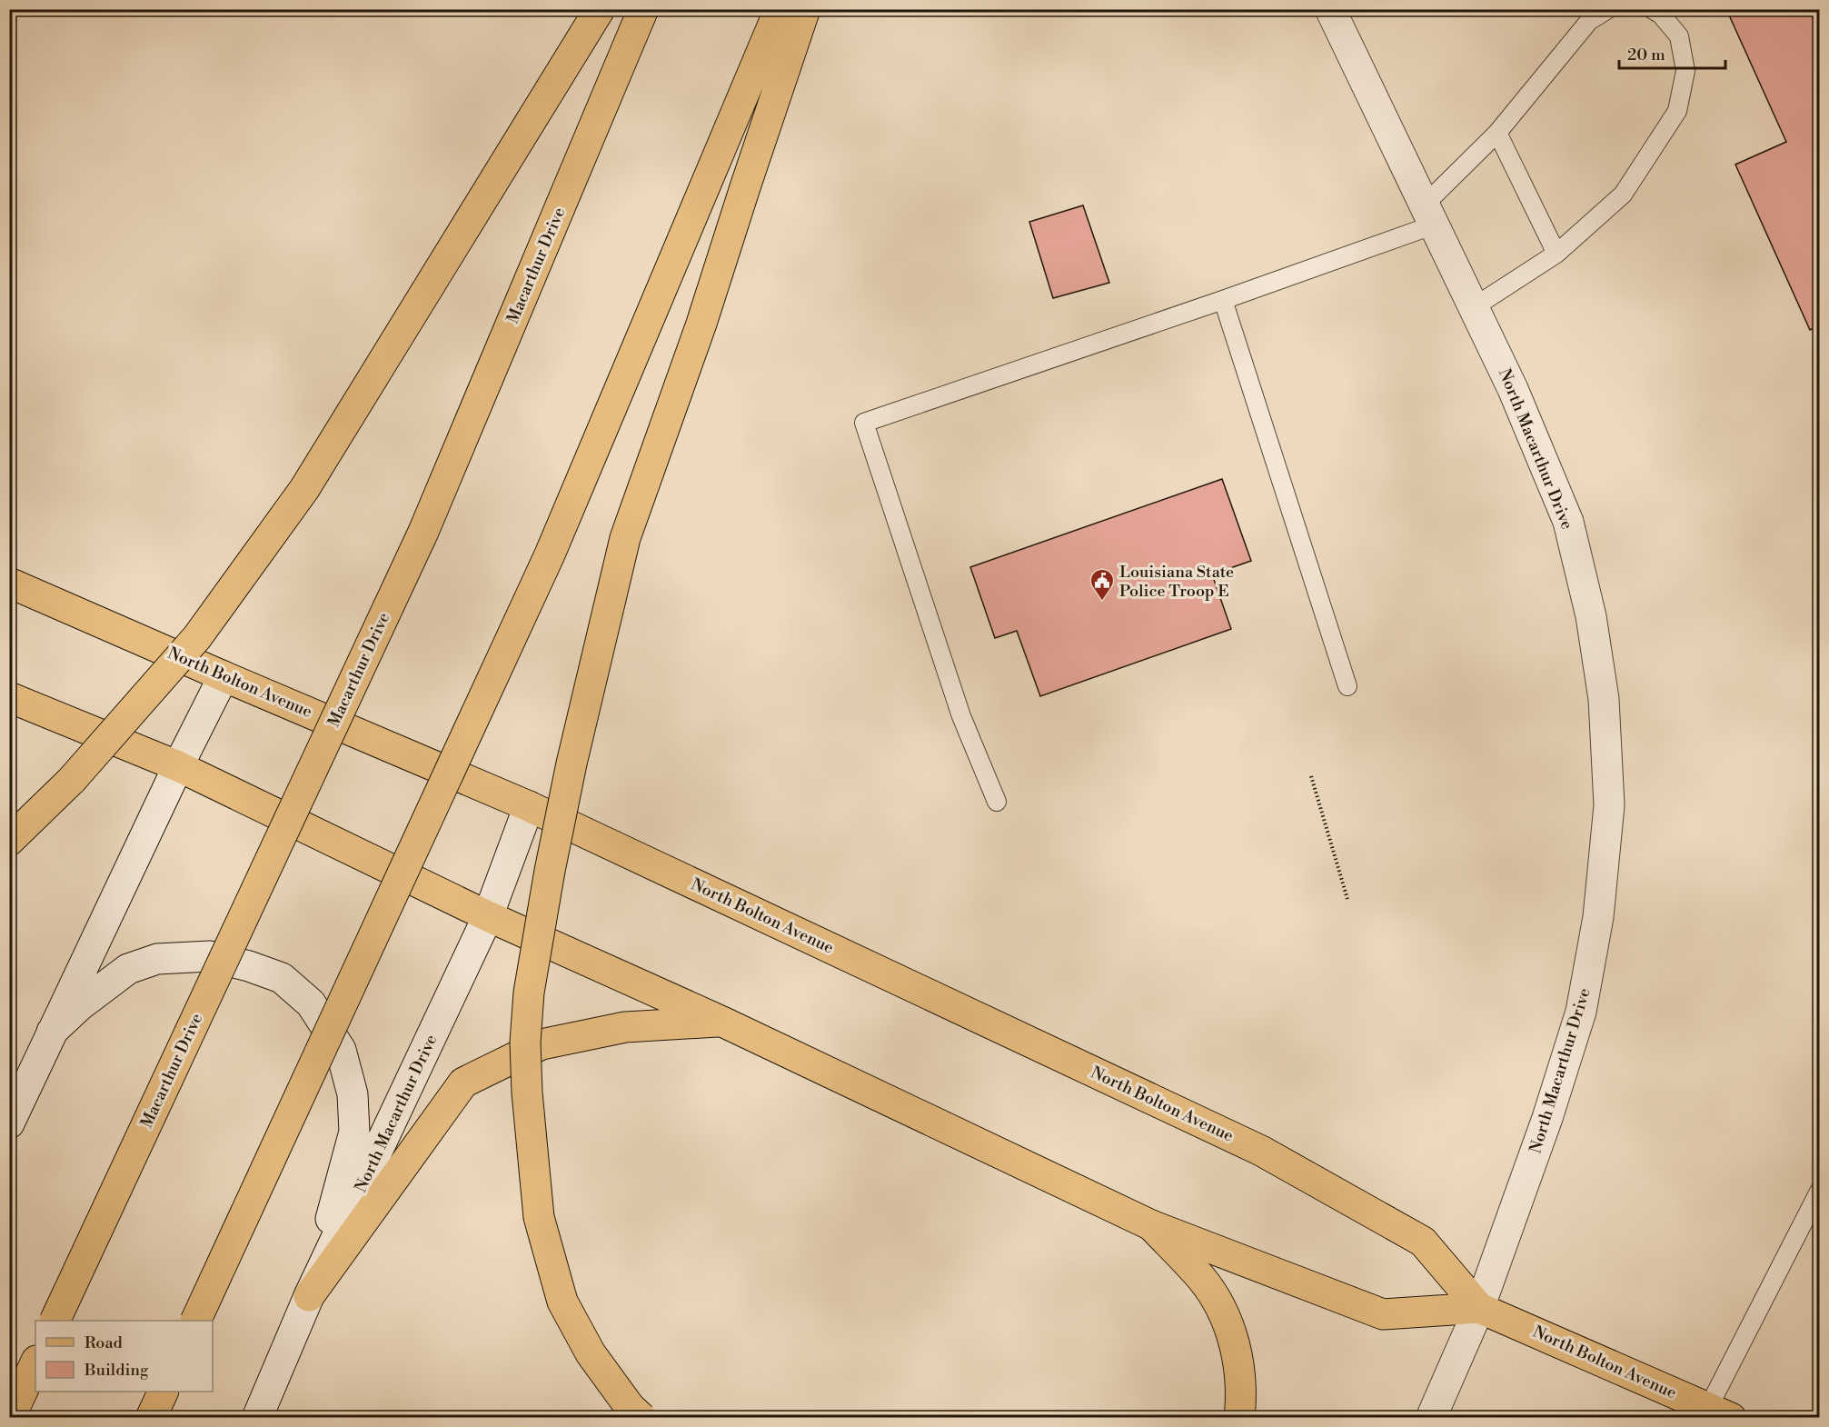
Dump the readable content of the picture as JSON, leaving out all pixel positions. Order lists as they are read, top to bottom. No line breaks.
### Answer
{"streets":{"main road":["Macarthur Drive","North Bolton Avenue"],"street":["North Macarthur Drive"]},"crossings":[["North Macarthur Drive","North Bolton Avenue"]],"places":{"public building":["Louisiana State Police Troop E"]},"legend":["Road","Building"],"scale_bar":"20 m"}
